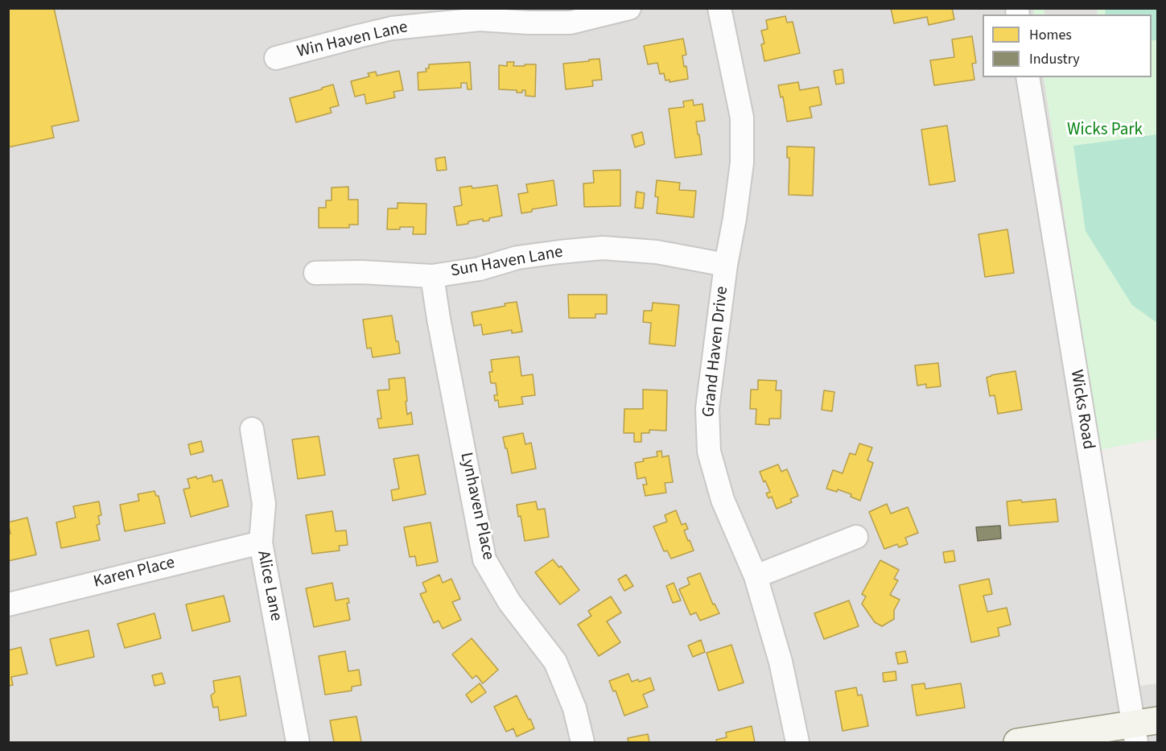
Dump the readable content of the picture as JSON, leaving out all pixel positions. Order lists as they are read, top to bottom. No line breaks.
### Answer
{"streets":{"street":["Win Haven Lane","Sun Haven Lane","Grand Haven Drive","Wicks Road","Lynhaven Place","Karen Place","Alice Lane"]},"crossings":[["Sun Haven Lane","Grand Haven Drive"],["Sun Haven Lane","Lynhaven Place"],["Karen Place","Alice Lane"]],"parks":["Wicks Park"],"legend":["Homes","Industry"]}
